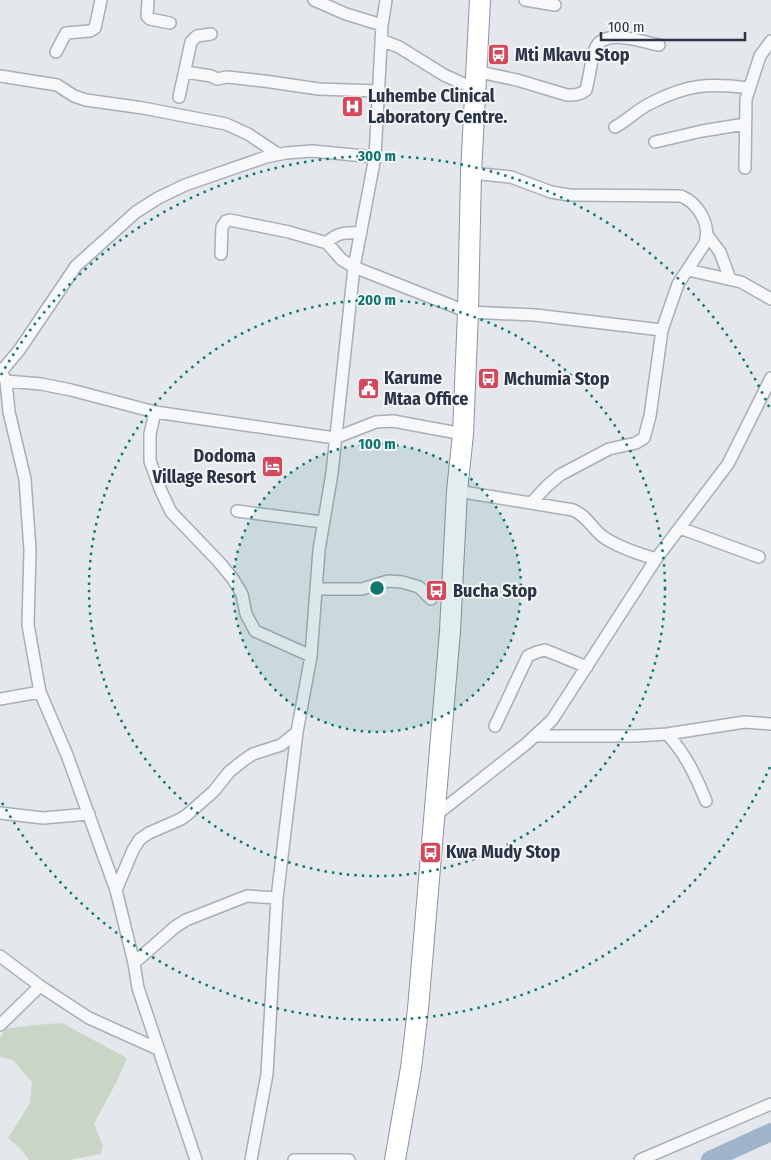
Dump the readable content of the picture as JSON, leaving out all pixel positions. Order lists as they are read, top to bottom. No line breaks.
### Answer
{"places":{"bus stop":["Mti Mkavu Stop","Mchumia Stop","Bucha Stop","Kwa Mudy Stop"],"hospital":["Luhembe Clinical Laboratory Centre."],"public building":["Karume Mtaa Office"],"hotel":["Dodoma Village Resort"]},"scale_bar":"100 m","rings":["300 m","200 m","100 m"]}
